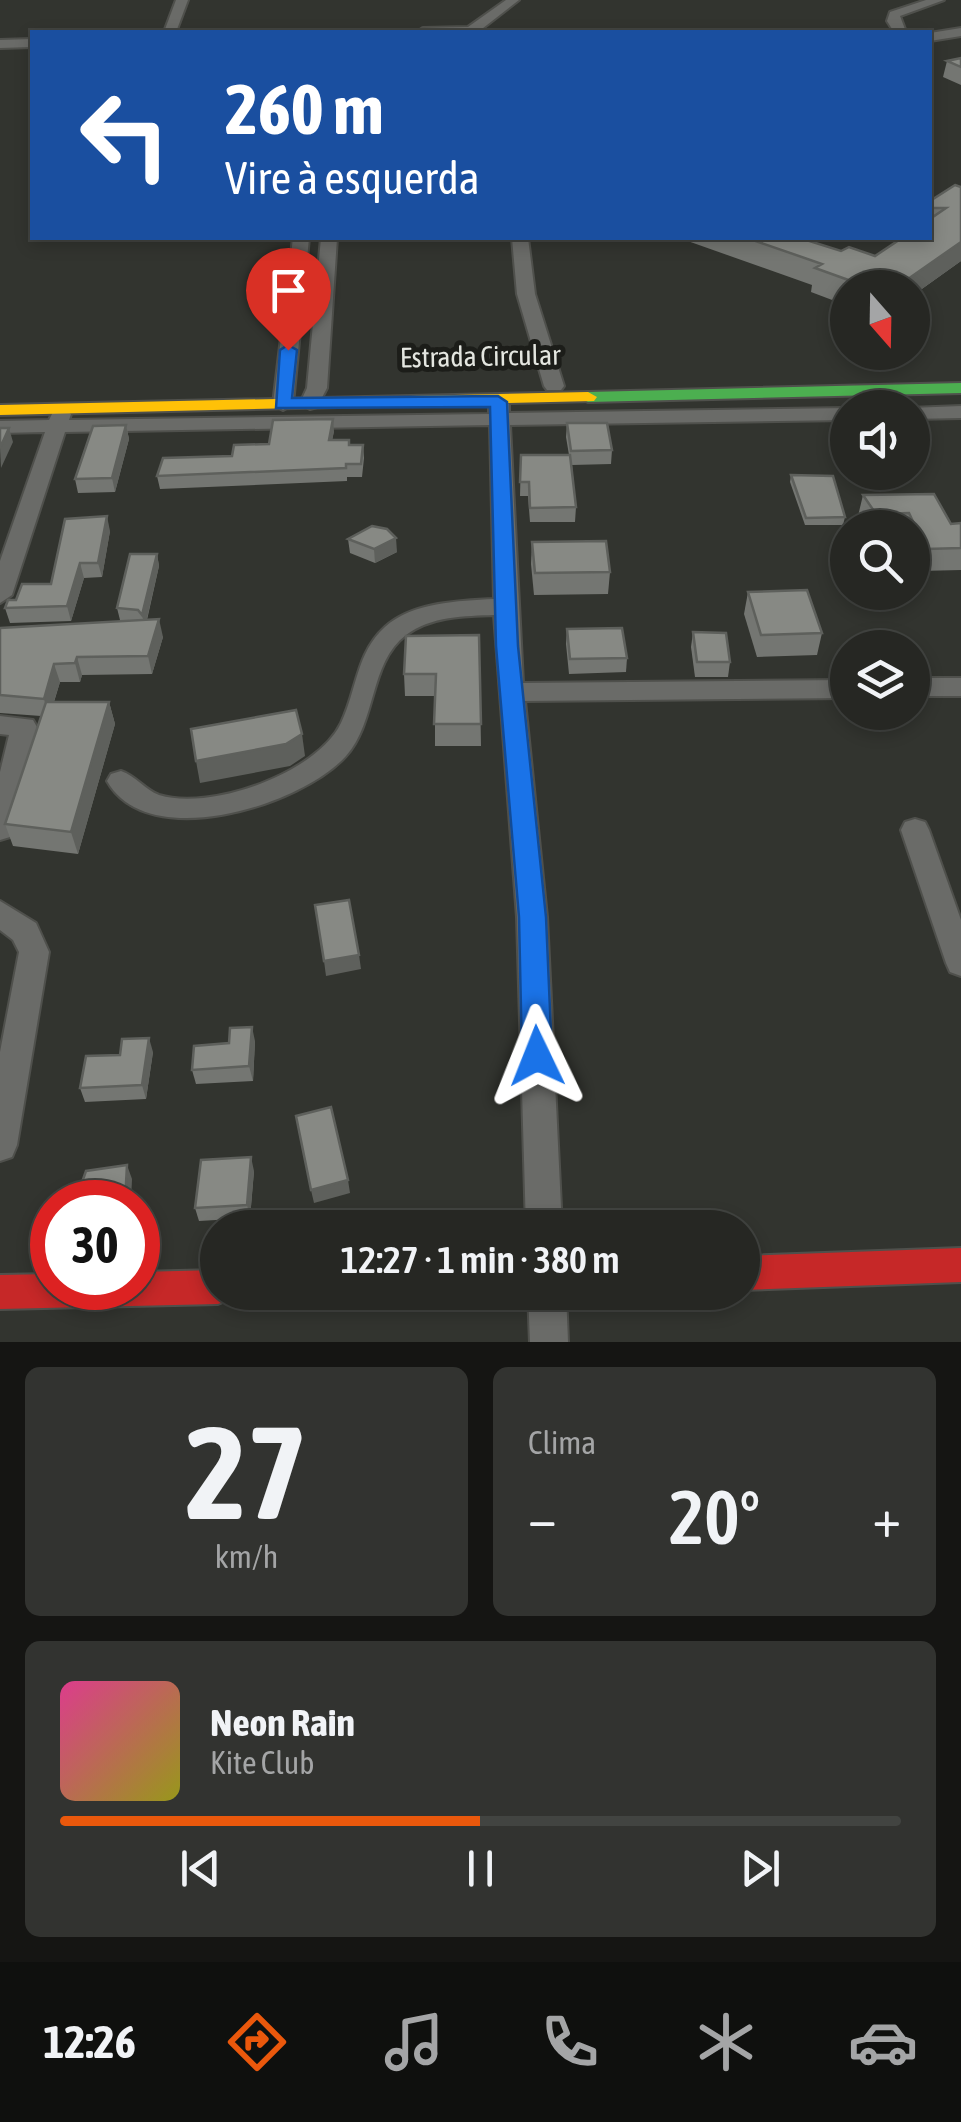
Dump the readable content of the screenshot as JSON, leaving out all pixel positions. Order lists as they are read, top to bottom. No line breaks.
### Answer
{"streets":{"main road":["Estrada Circular"]},"north":"bottom","page":{"turn":["260 m","Vire à esquerda"],"limit":"30","trip":"12:27 · 1 min · 380 m","tile":[["27","km/h"],"Clima"],"heat":["−","20°","+"],"song":["Neon Rain","Kite Club"],"tabs":"12:26"}}
